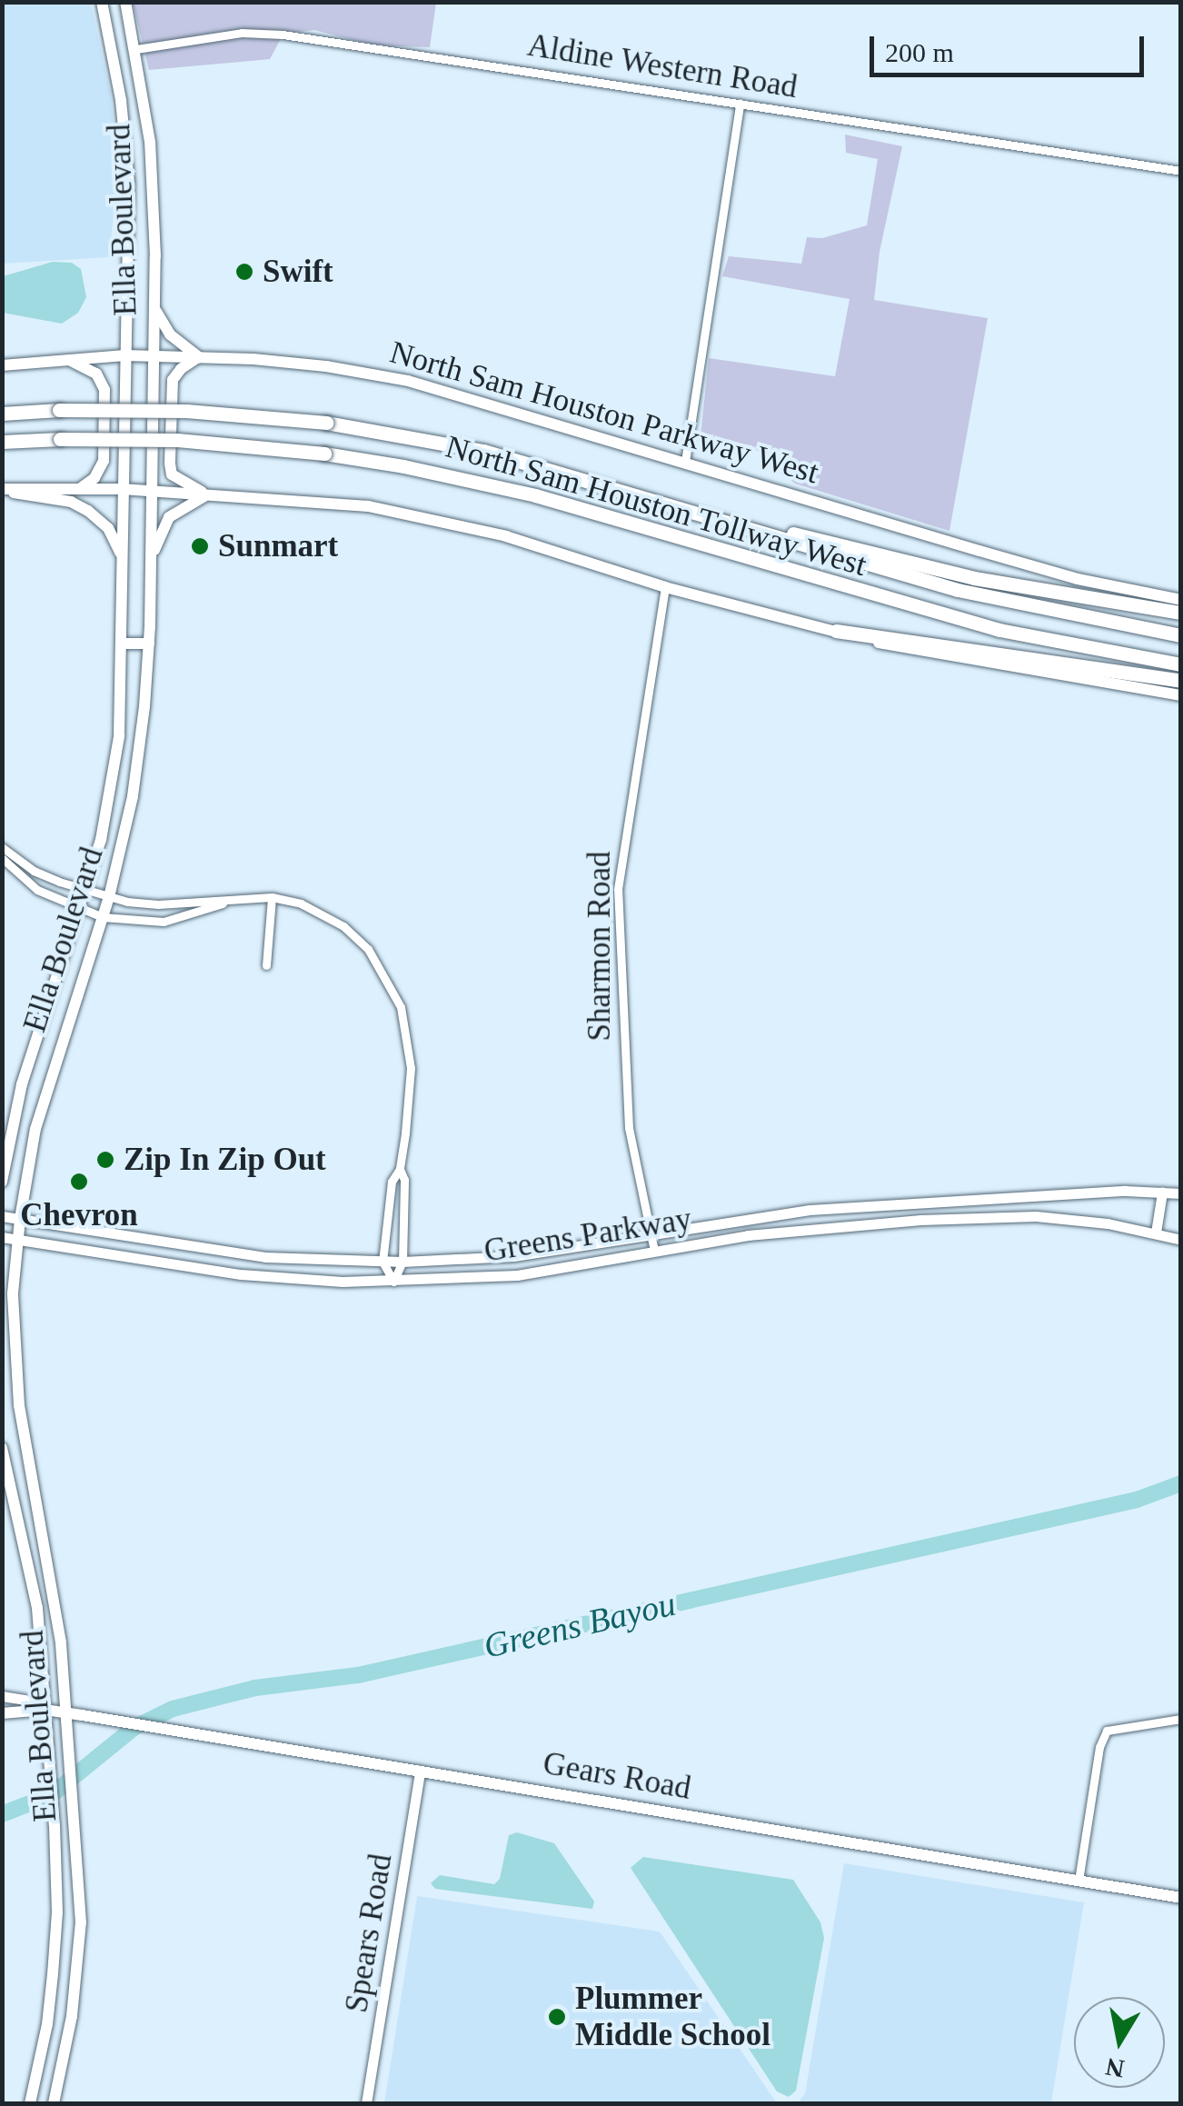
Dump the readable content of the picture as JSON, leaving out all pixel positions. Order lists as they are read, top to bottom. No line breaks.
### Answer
{"streets":{"highway":["North Sam Houston Tollway West"],"main road":["Ella Boulevard","North Sam Houston Parkway West","Gears Road"],"street":["Aldine Western Road","Sharmon Road","Greens Parkway","Spears Road"]},"crossings":[["Aldine Western Road","Ella Boulevard"],["Ella Boulevard","North Sam Houston Parkway West"],["Ella Boulevard","Greens Parkway"],["Ella Boulevard","Gears Road"],["Sharmon Road","Greens Parkway"],["Gears Road","Spears Road"]],"water":["Greens Bayou"],"places":["Swift","Sunmart","Zip In Zip Out","Chevron","Plummer Middle School"],"scale_bar":"200 m","north":"bottom"}
